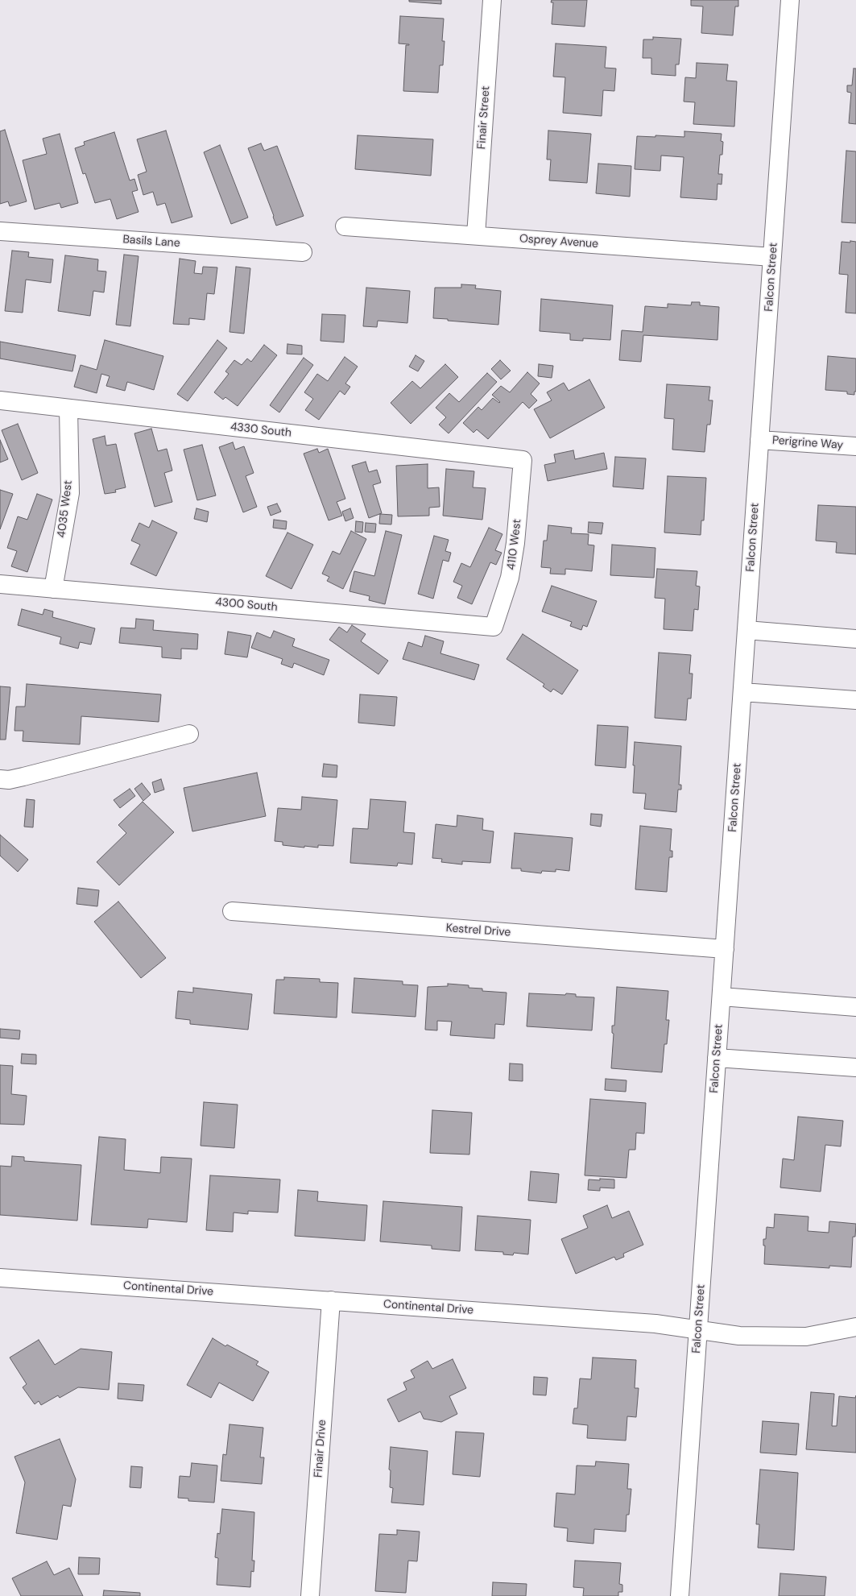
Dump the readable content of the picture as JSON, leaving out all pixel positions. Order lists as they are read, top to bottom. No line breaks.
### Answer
{"streets":{"street":["Finair Street","Basils Lane","Osprey Avenue","Falcon Street","4330 South","Perigrine Way","4035 West","4110 West","4300 South","Kestrel Drive","Continental Drive","Finair Drive"]},"crossings":[["Finair Street","Osprey Avenue"],["Osprey Avenue","Falcon Street"],["Falcon Street","Perigrine Way"],["Falcon Street","Kestrel Drive"],["Falcon Street","Continental Drive"],["4330 South","4035 West"],["4330 South","4110 West"],["4035 West","4300 South"],["4110 West","4300 South"],["Continental Drive","Finair Drive"]]}
